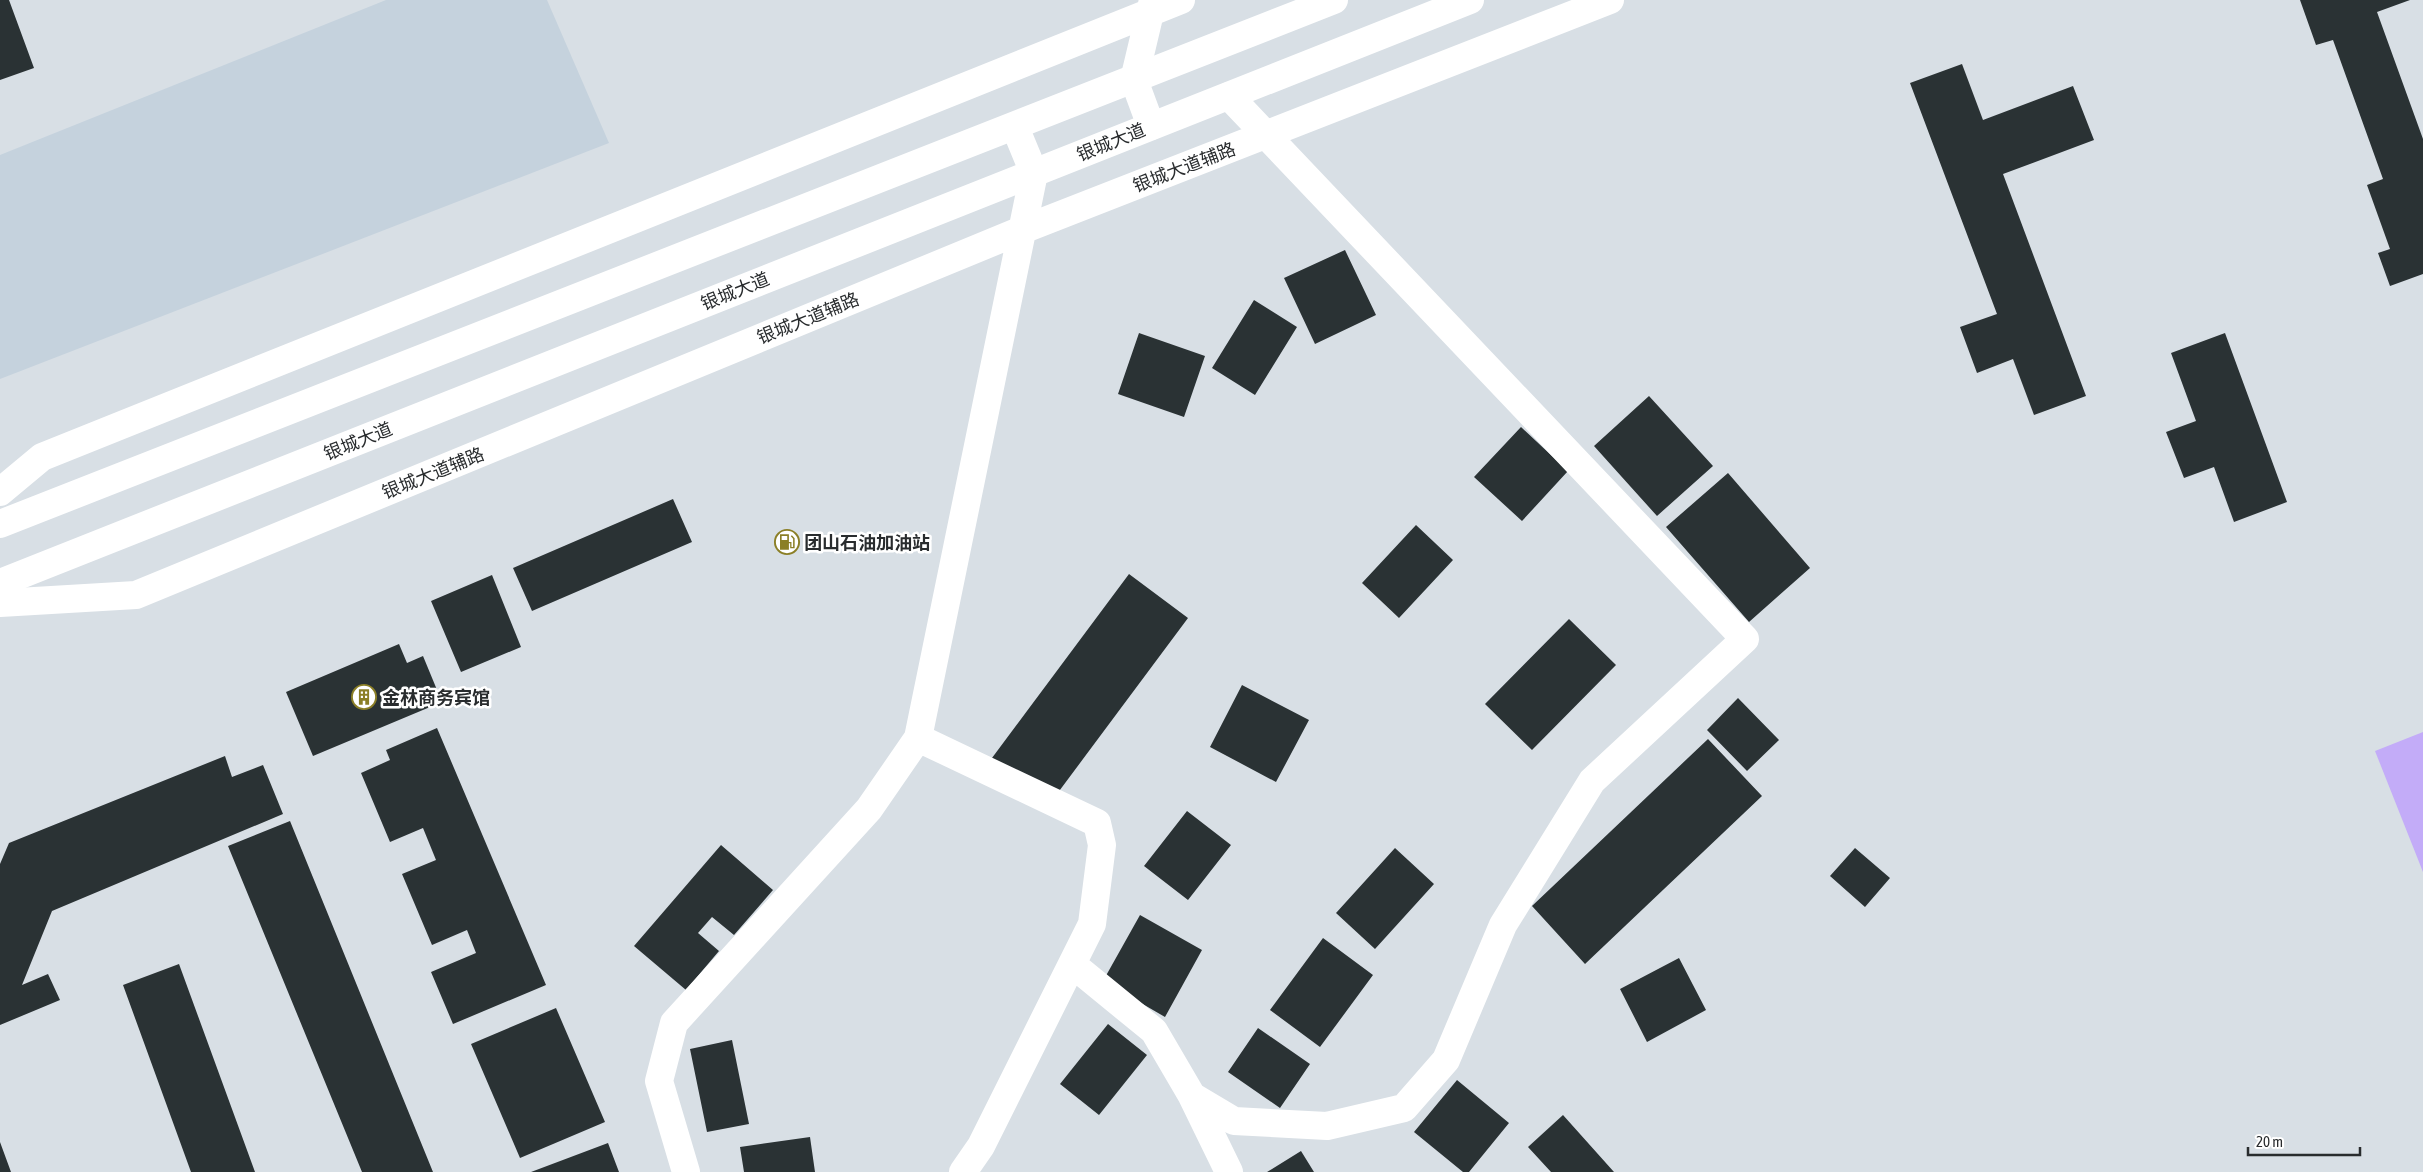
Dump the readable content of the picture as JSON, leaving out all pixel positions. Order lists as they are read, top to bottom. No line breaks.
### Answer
{"streets":{"street":["银城大道","银城大道辅路"]},"places":{"fuel station":["团山石油加油站"],"building":["金林商务宾馆"]},"scale_bar":"20 m"}
